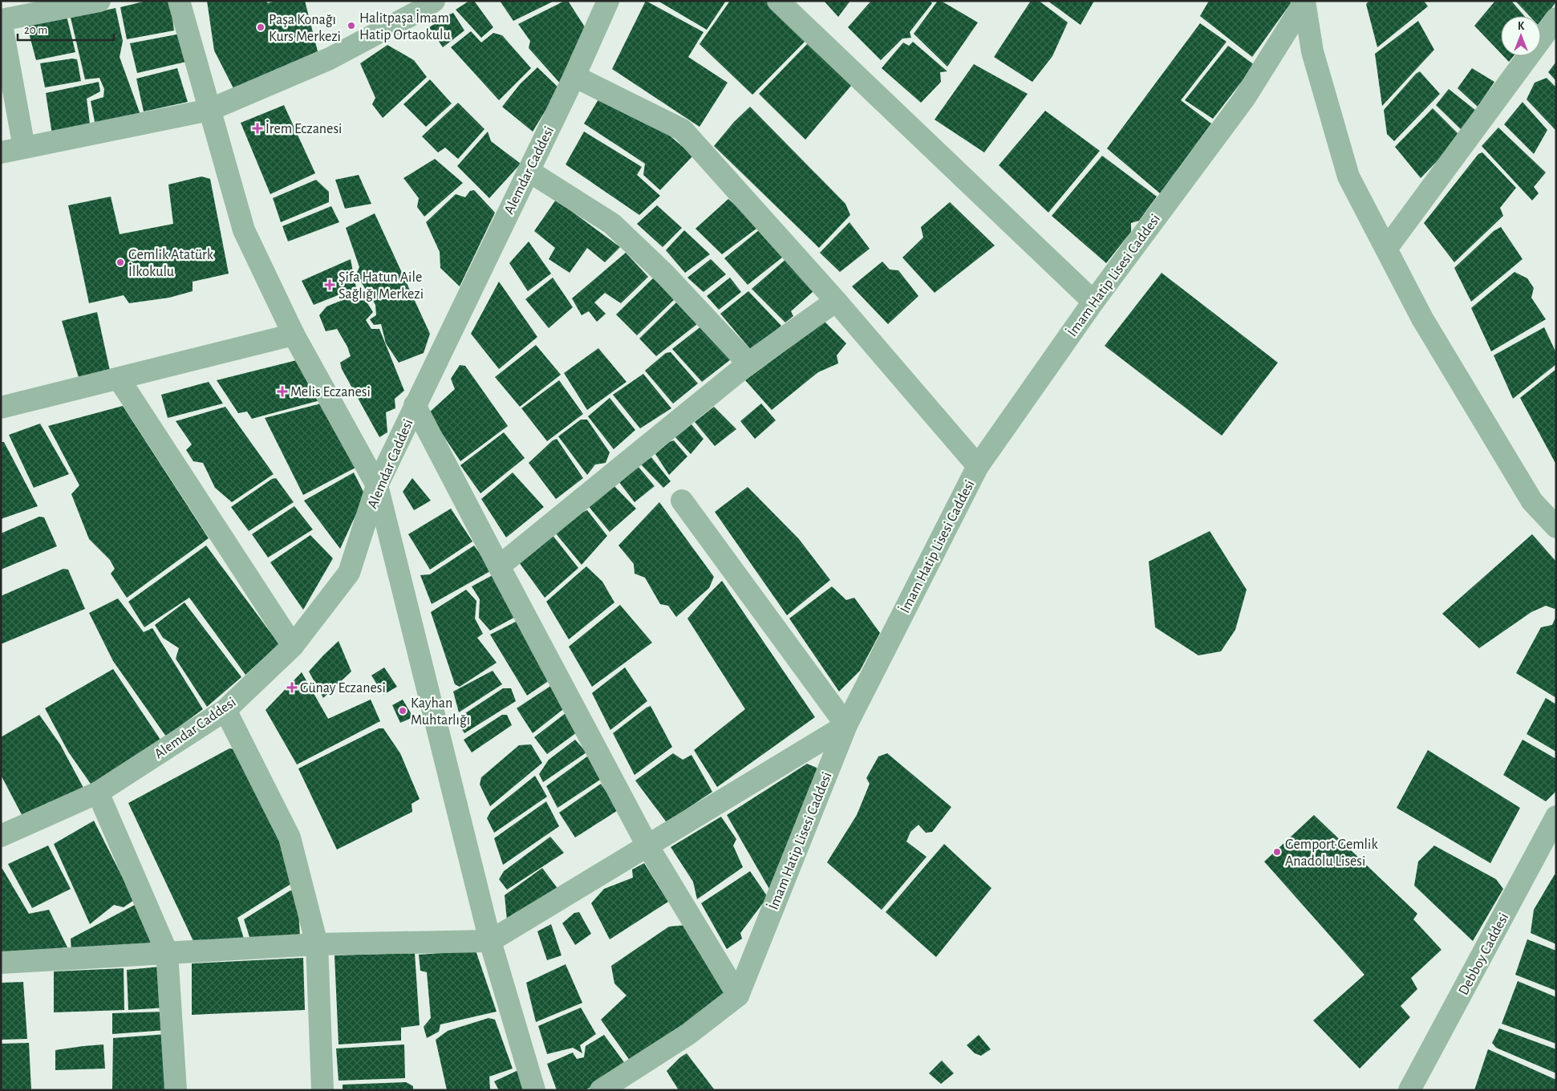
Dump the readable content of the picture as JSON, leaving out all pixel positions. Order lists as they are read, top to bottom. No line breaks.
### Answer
{"streets":{"street":["Alemdar Caddesi","İmam Hatip Lisesi Caddesi","Debboy Caddesi"]},"places":{"other":["Halitpaşa İmam Hatip Ortaokulu","Paşa Konağı Kurs Merkezi","Gemlik Atatürk İlkokulu","Kayhan Muhtarlığı","Gemport Gemlik Anadolu Lisesi"],"health":["İrem Eczanesi","Şifa Hatun Aile Sağlığı Merkezi","Melis Eczanesi","Günay Eczanesi"]},"scale_bar":"20 m","north":"top"}
